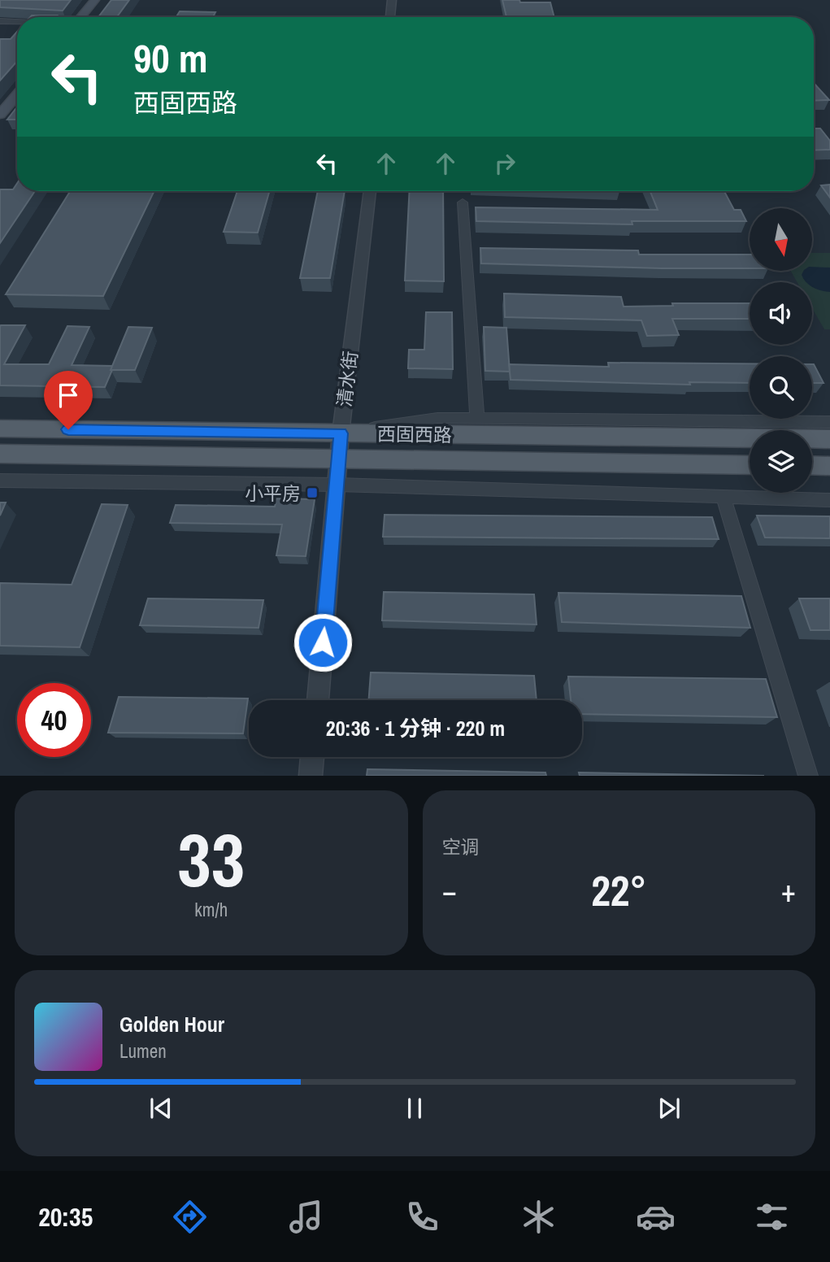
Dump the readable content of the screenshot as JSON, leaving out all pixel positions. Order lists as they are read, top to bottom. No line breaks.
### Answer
{"streets":{"main road":["西固西路"],"street":["清水街"]},"crossings":[["清水街","西固西路"]],"places":{"transit":["小平房"]},"north":"bottom","page":{"turn":["90 m","西固西路"],"limit":"40","trip":"20:36 · 1 分钟 · 220 m","tile":[["33","km/h"],"空调"],"heat":["−","22°","+"],"song":["Golden Hour","Lumen"],"tabs":"20:35"}}
